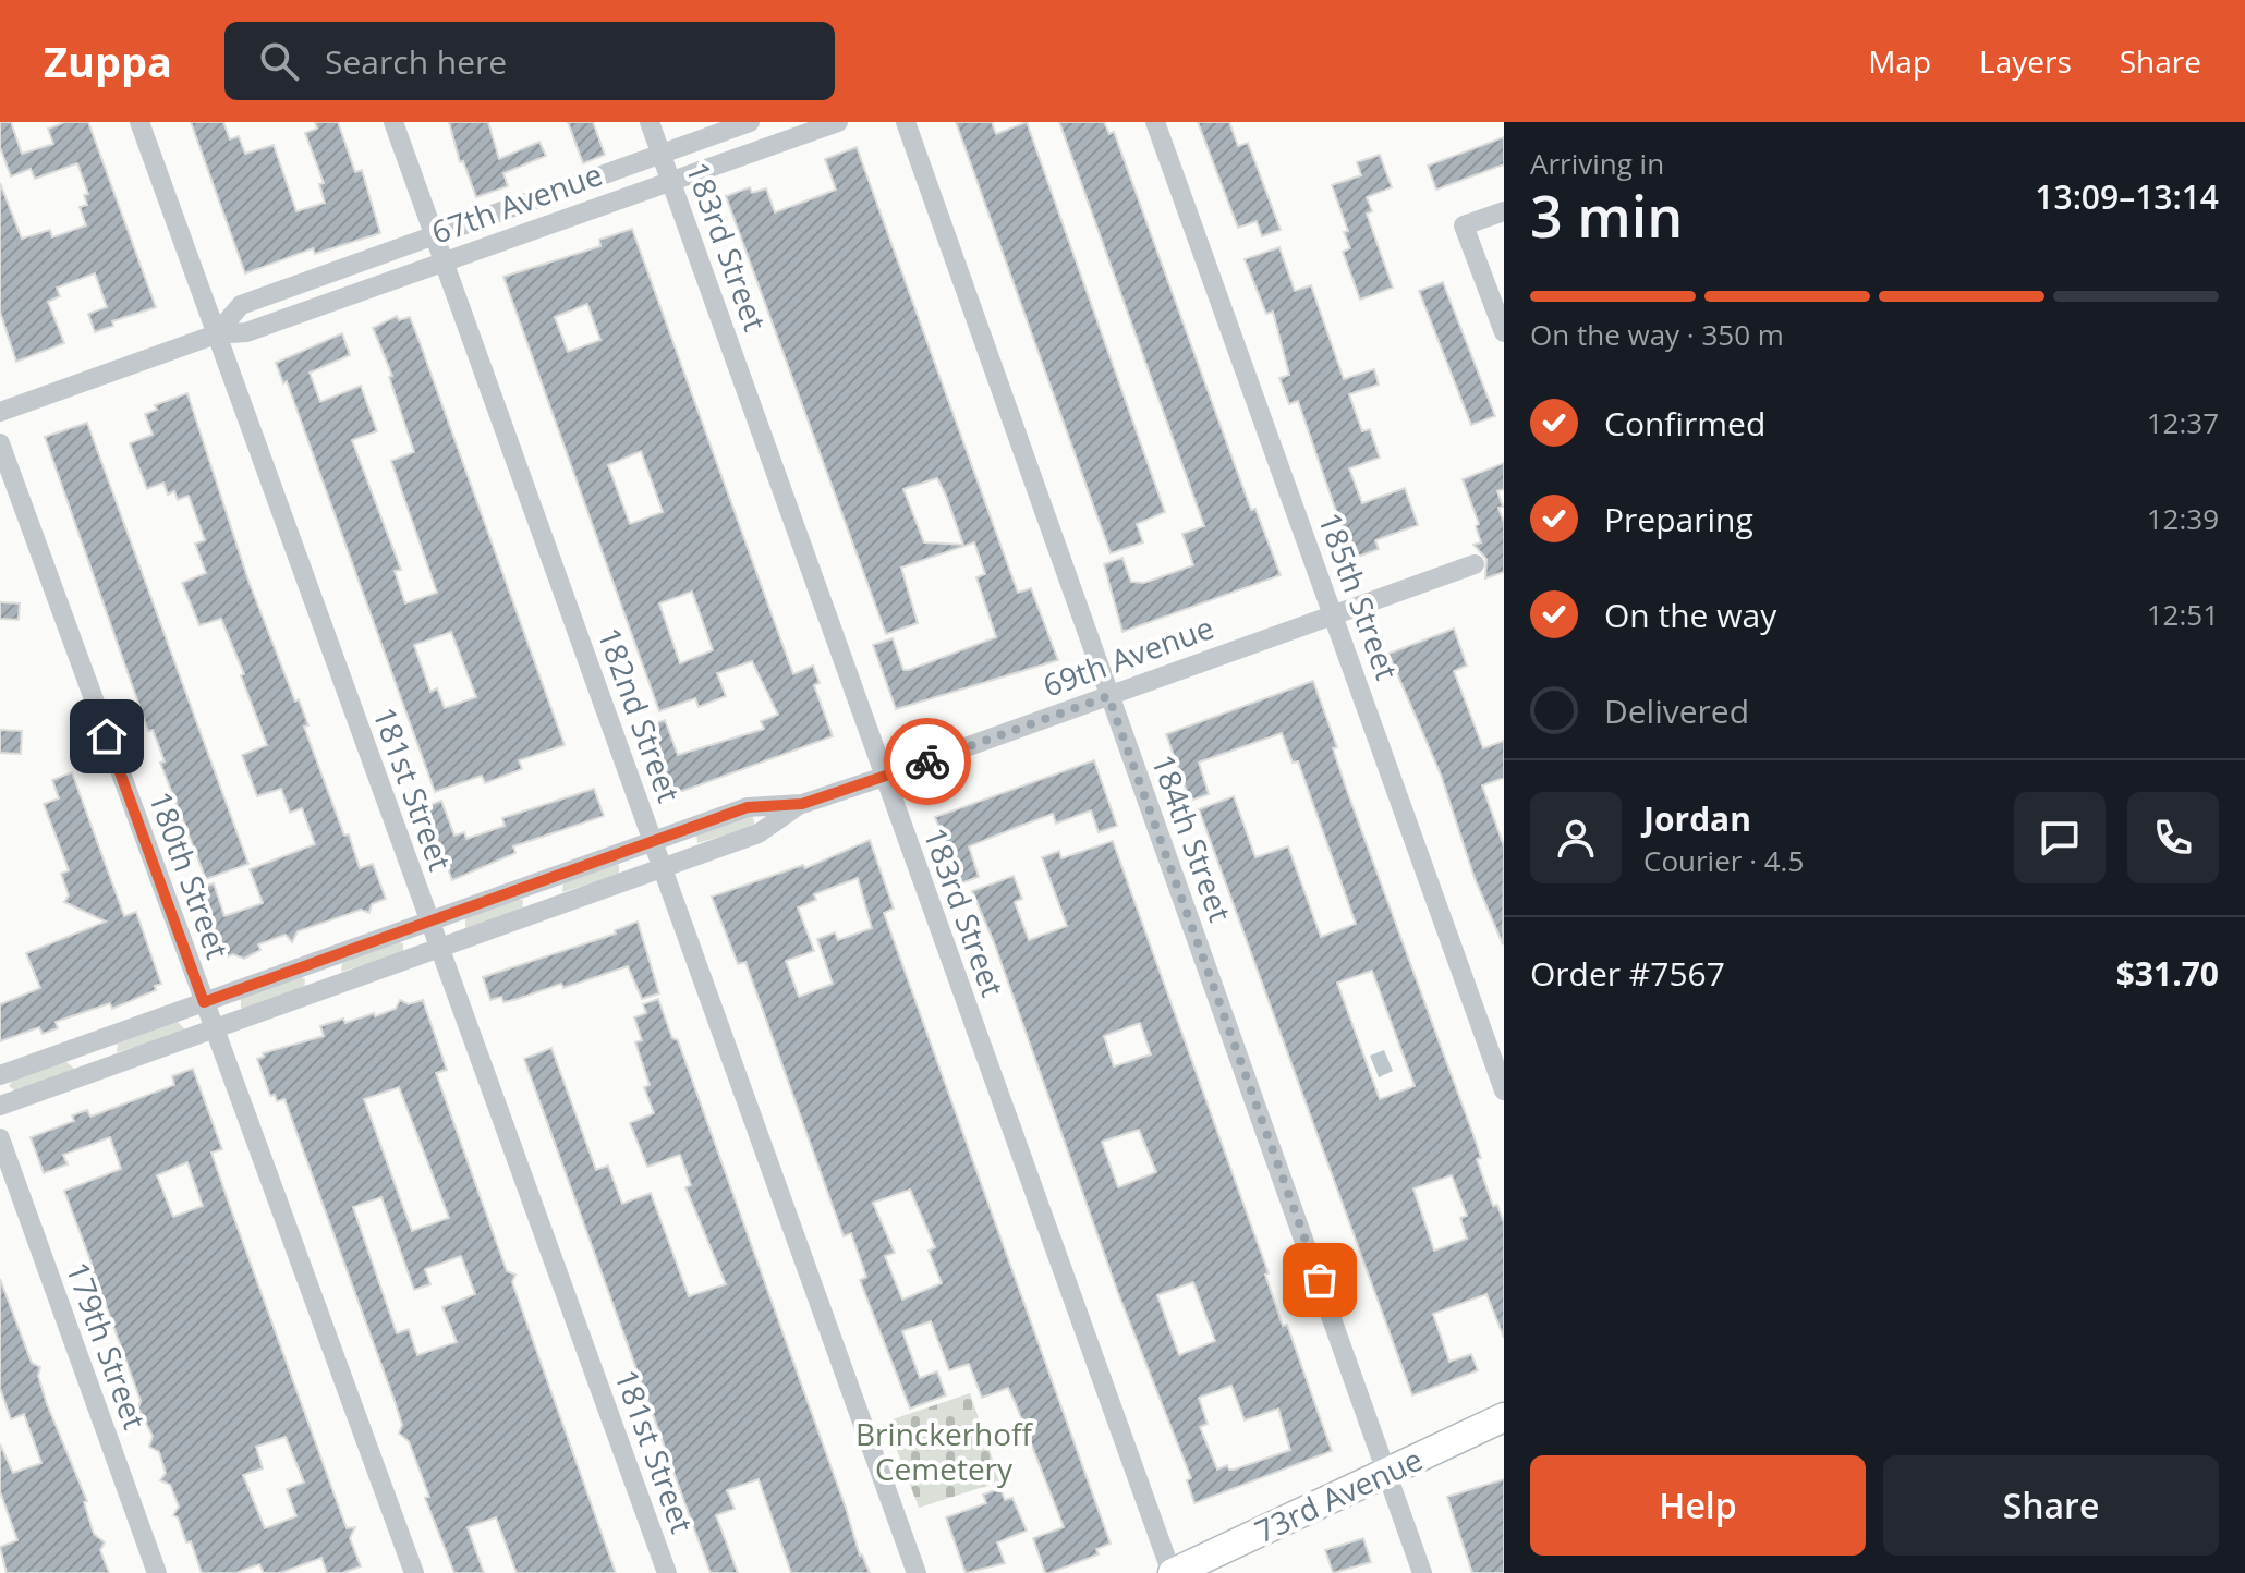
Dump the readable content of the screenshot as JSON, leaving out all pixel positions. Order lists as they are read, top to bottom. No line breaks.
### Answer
{"streets":{"street":["67th Avenue","183rd Street","185th Street","69th Avenue","182nd Street","181st Street","184th Street","180th Street","179th Street","73rd Avenue"]},"crossings":[["67th Avenue","183rd Street"],["67th Avenue","182nd Street"],["67th Avenue","181st Street"],["183rd Street","69th Avenue"],["183rd Street","73rd Avenue"],["185th Street","69th Avenue"],["69th Avenue","182nd Street"],["69th Avenue","181st Street"],["69th Avenue","184th Street"],["69th Avenue","180th Street"],["184th Street","73rd Avenue"]],"parks":["Brinckerhoff Cemetery"],"page":{"header":"Zuppa","search":"Search here","nav":["Map","Layers","Share"],"heading":["3 min","Arriving in","13:09–13:14"],"panel":["Jordan","Courier · 4.5","Order #7567","$31.70"],"bar":"On the way · 350 m","list":[["Confirmed","12:37"],["Preparing","12:39"],["On the way","12:51"],"Delivered"],"buttons":["Help","Share"]}}
